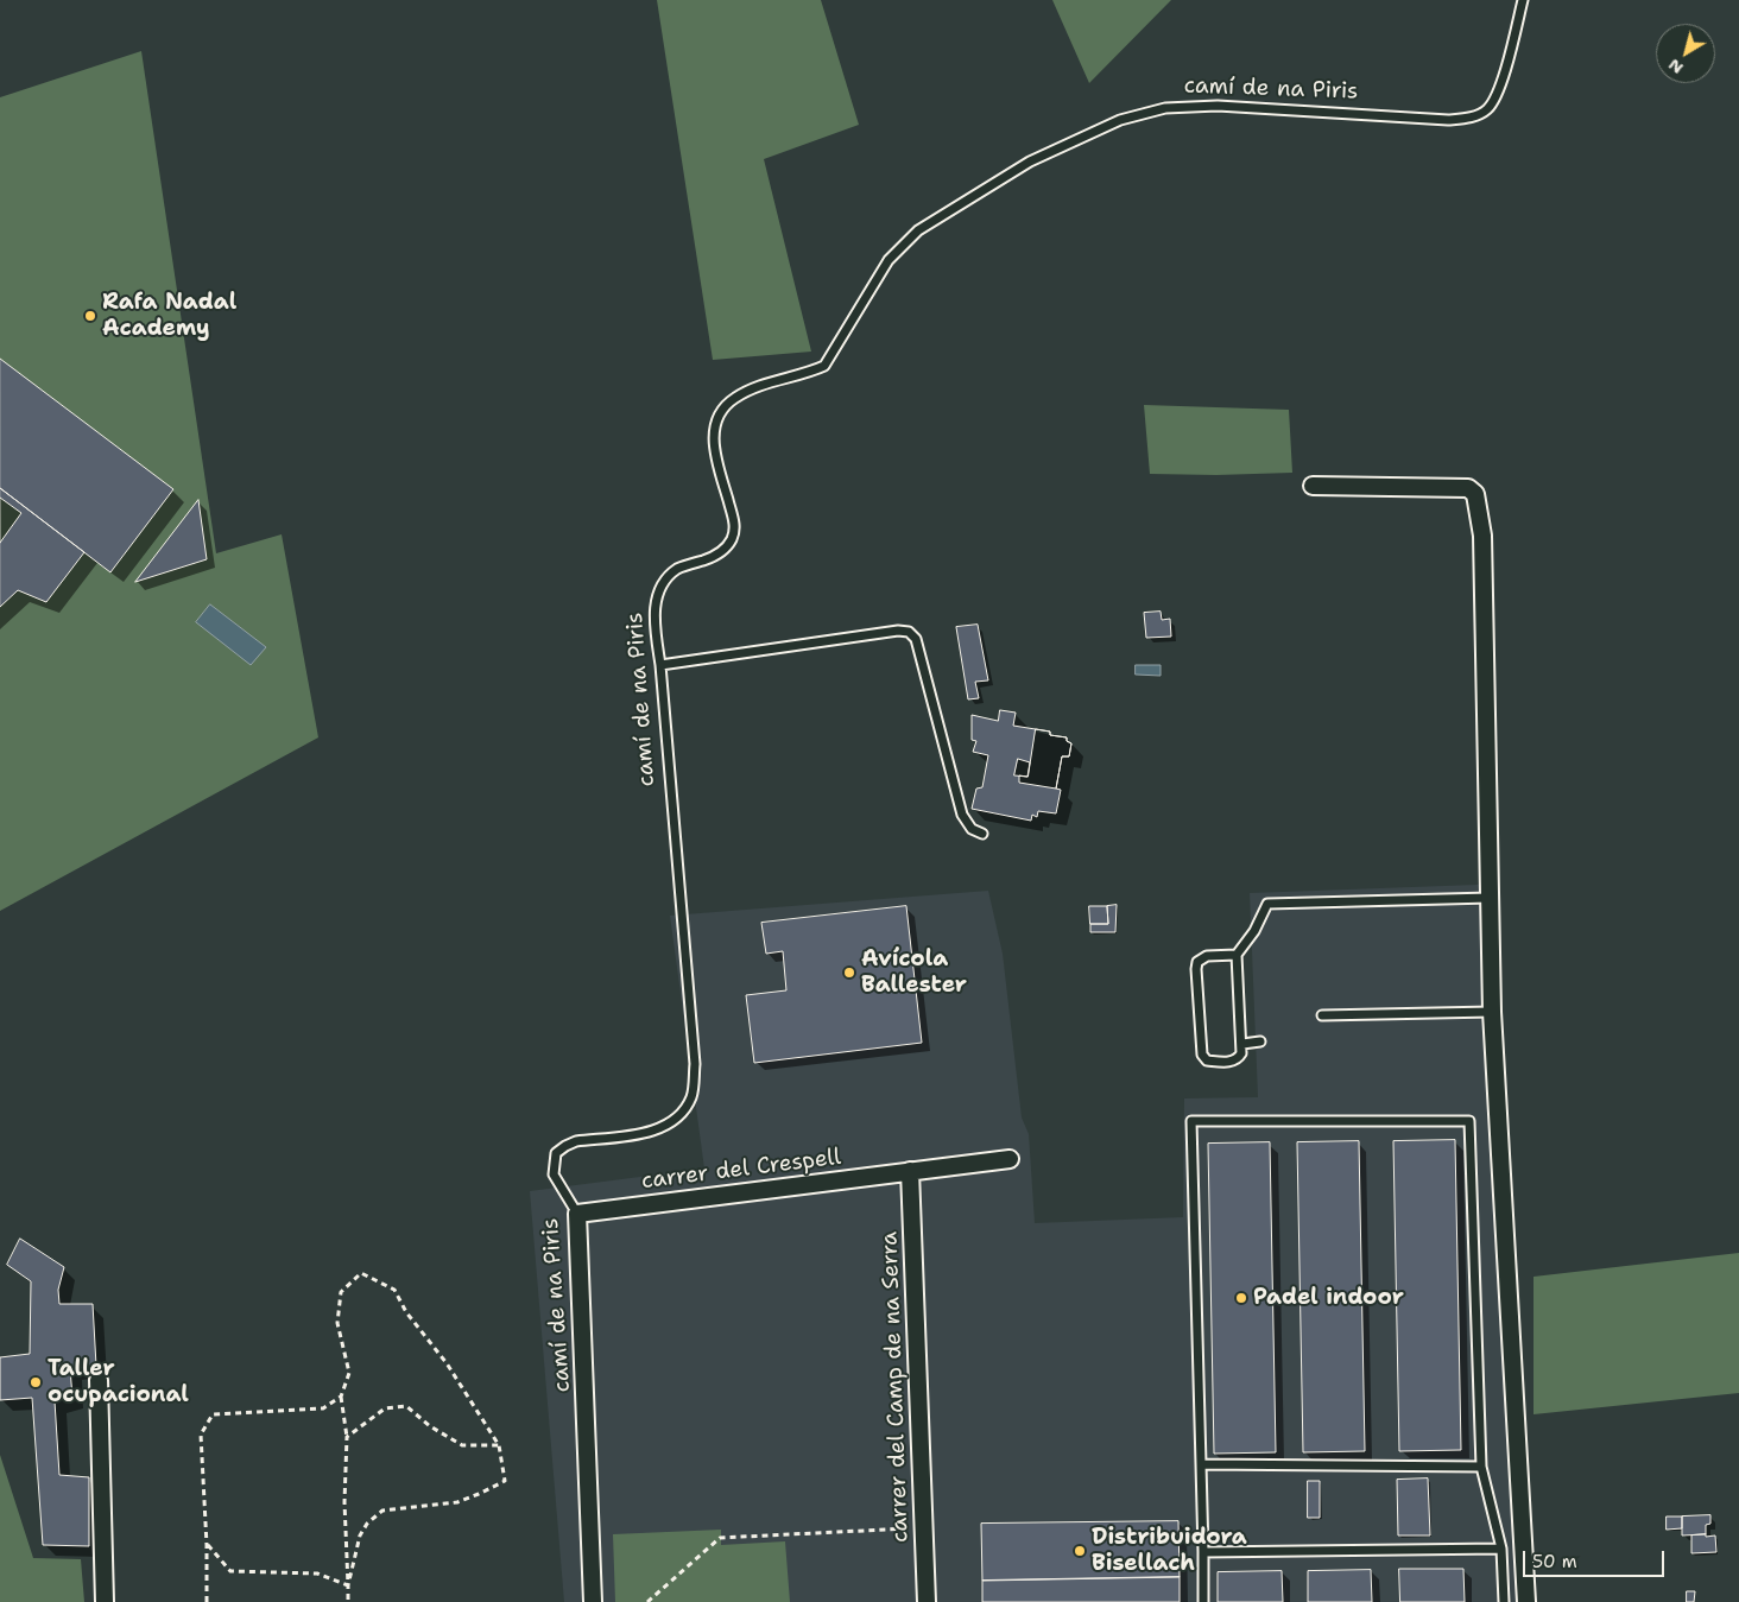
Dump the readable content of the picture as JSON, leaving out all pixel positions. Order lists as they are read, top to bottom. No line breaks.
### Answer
{"streets":{"street":["camí de na Piris","carrer del Crespell","carrer del Camp de na Serra"]},"crossings":[["camí de na Piris","carrer del Crespell"],["carrer del Crespell","carrer del Camp de na Serra"]],"places":["Rafa Nadal Academy","Avícola Ballester","Padel indoor","Taller ocupacional","Distribuidora Bisellach"],"scale_bar":"50 m","north":"bottom left"}
